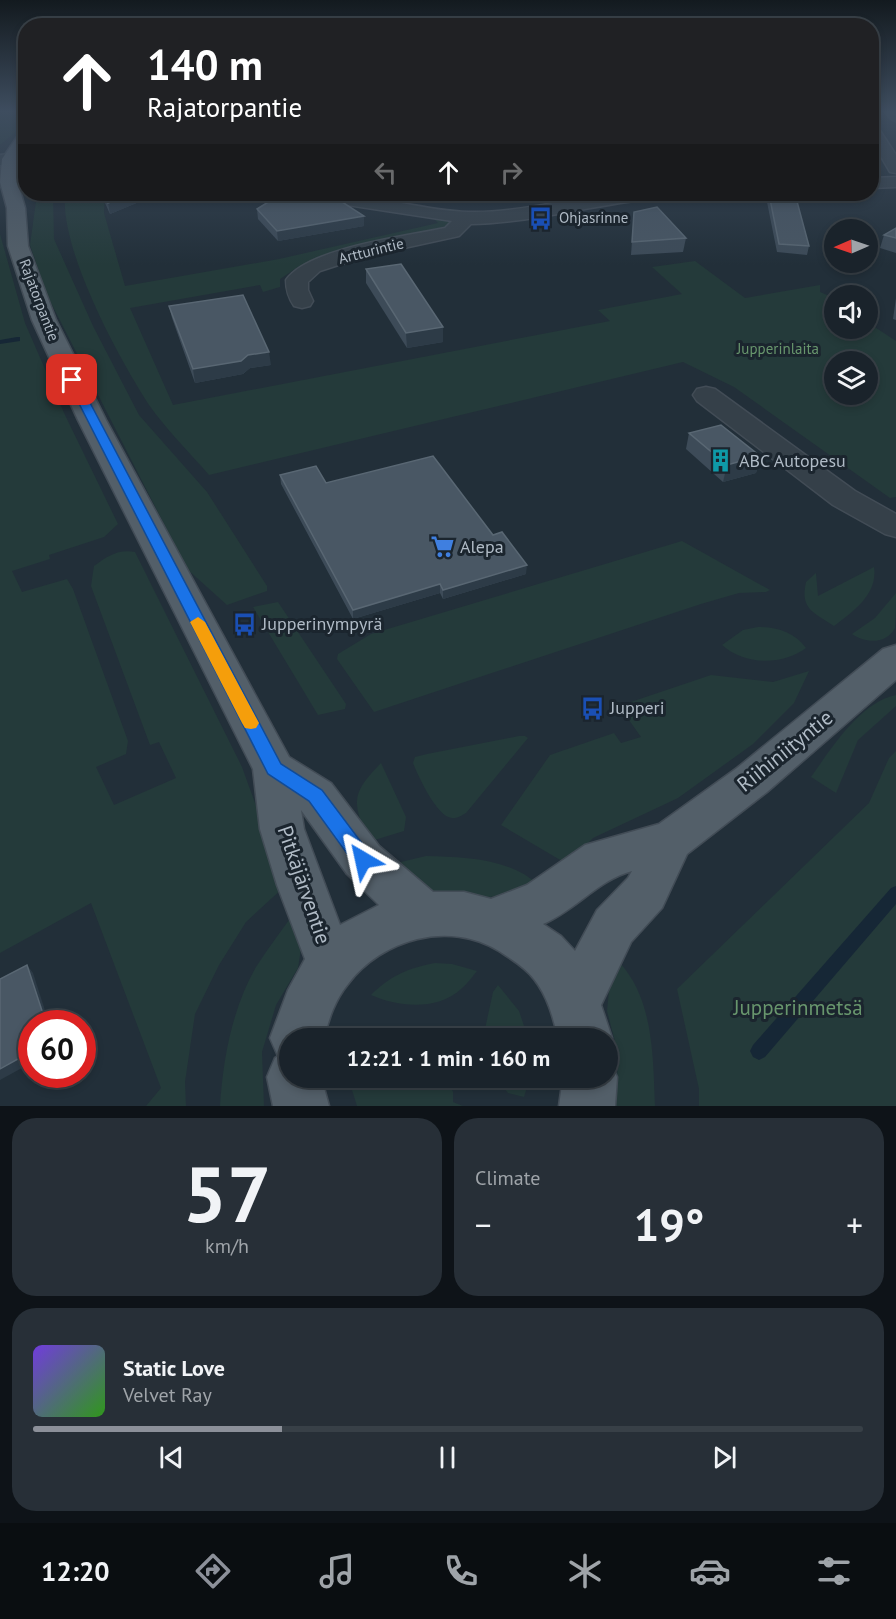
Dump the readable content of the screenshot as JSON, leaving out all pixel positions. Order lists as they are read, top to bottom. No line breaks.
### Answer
{"streets":{"main road":["Rajatorpantie","Riihiniityntie","Pitkäjärventie"],"street":["Artturintie"]},"crossings":[["Rajatorpantie","Pitkäjärventie"]],"parks":["Jupperinlaita","Jupperinmetsä"],"places":{"bus stop":["Ohjasrinne","Jupperinympyrä","Jupperi"],"building":["ABC Autopesu"],"supermarket":["Alepa"]},"north":"left","page":{"turn":["140 m","Rajatorpantie"],"limit":"60","trip":"12:21 · 1 min · 160 m","tile":[["57","km/h"],"Climate"],"heat":["−","19°","+"],"song":["Static Love","Velvet Ray"],"tabs":"12:20"}}
